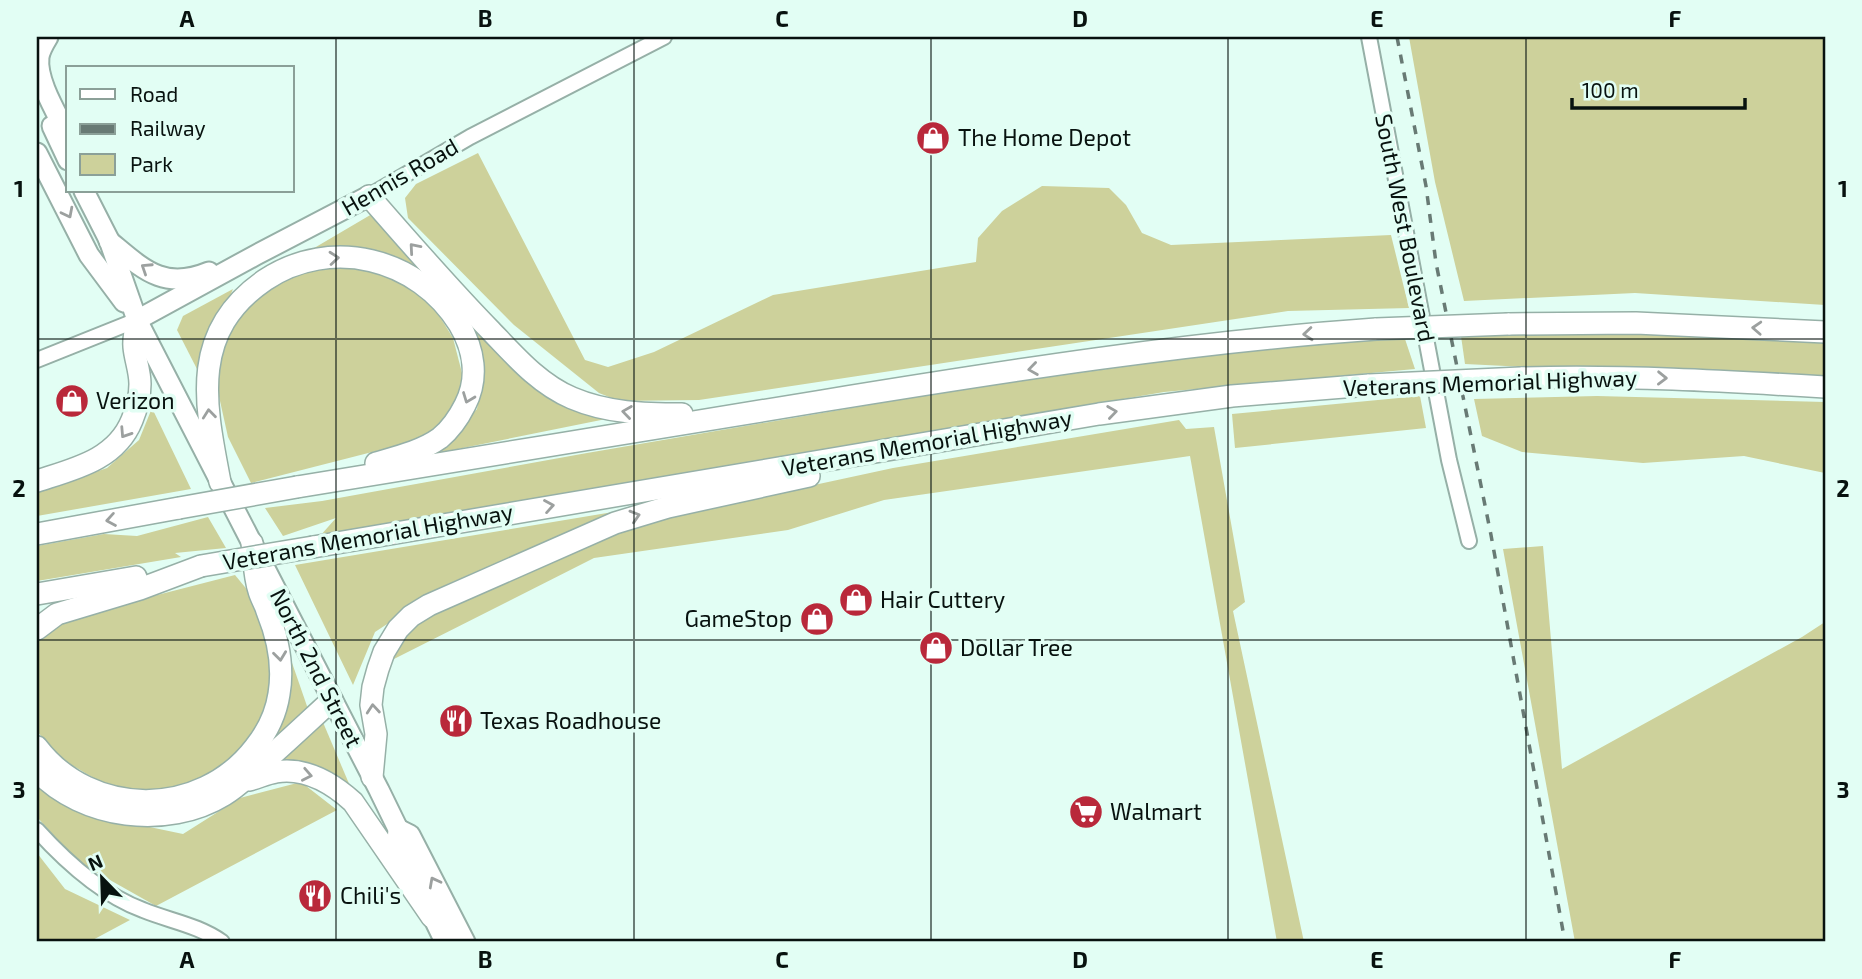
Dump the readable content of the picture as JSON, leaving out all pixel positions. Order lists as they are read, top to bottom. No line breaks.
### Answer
{"streets":{"highway":["Veterans Memorial Highway"],"main road":["Hennis Road","North 2nd Street"],"street":["South West Boulevard"]},"crossings":[["Hennis Road","North 2nd Street"]],"places":{"shop":["The Home Depot","Verizon","Hair Cuttery","GameStop","Dollar Tree"],"restaurant":["Texas Roadhouse","Chili's"],"supermarket":["Walmart"]},"legend":["Road","Railway","Park"],"scale_bar":"100 m","north":"top left","grid":{"columns":["A","B","C","D","E","F"],"rows":["1","2","3"]}}
